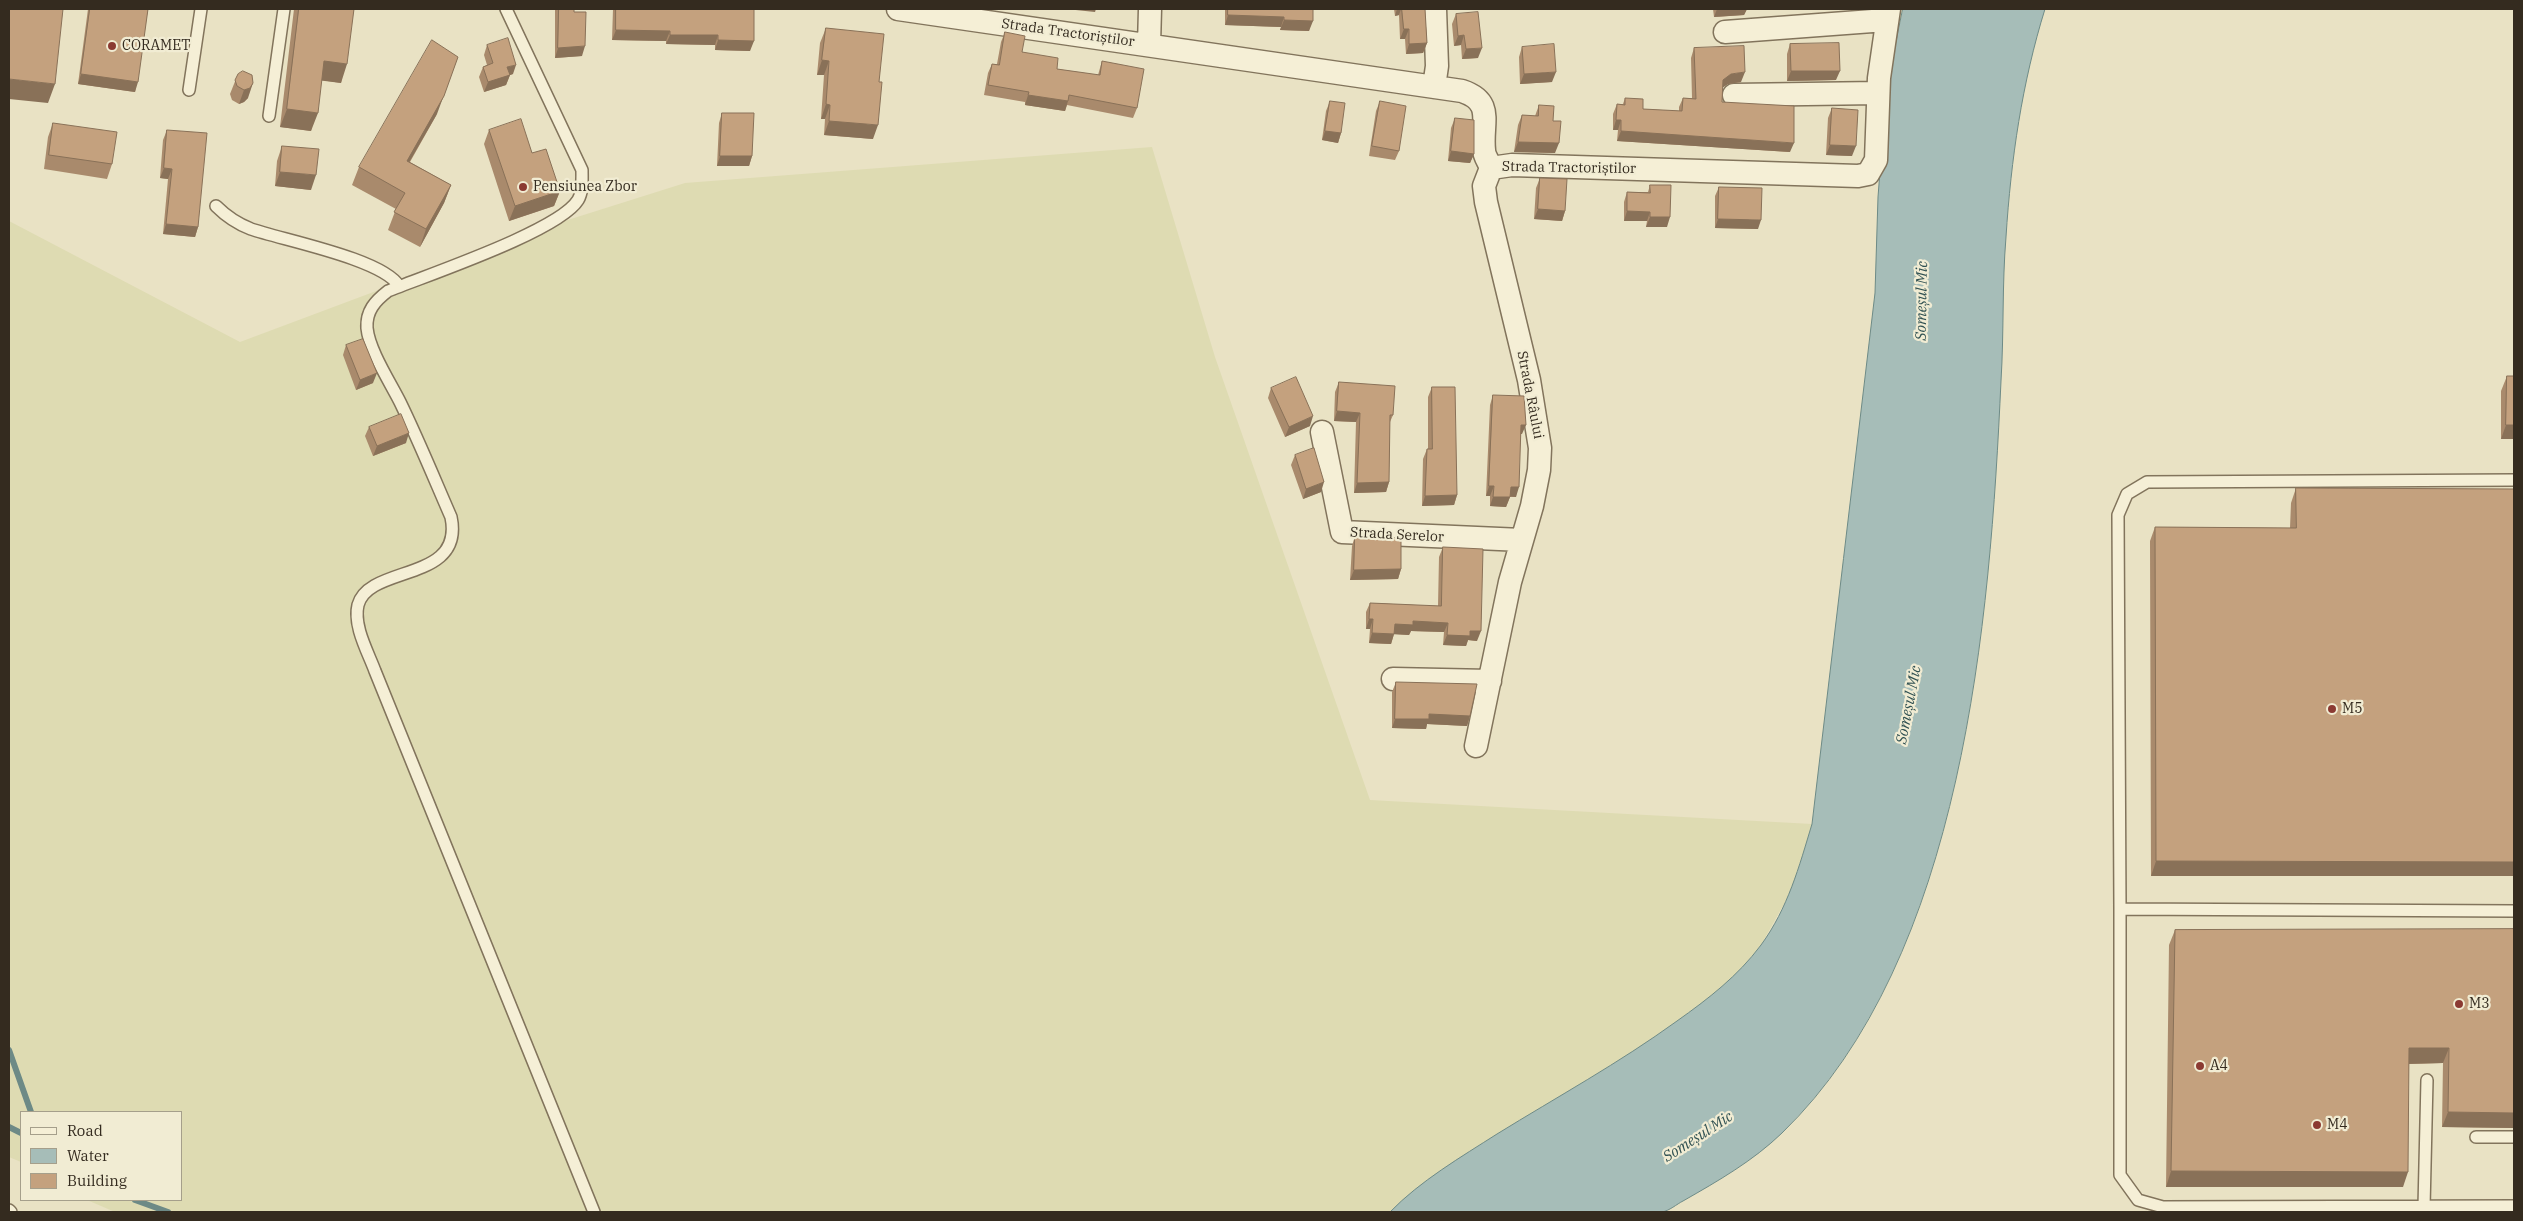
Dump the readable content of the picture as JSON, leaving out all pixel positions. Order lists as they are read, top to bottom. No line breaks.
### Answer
{"streets":{"street":["Strada Tractoriștilor","Strada Râului","Strada Serelor"]},"crossings":[["Strada Tractoriștilor","Strada Râului"],["Strada Râului","Strada Serelor"]],"water":["Someșul Mic"],"places":["CORAMET","Pensiunea Zbor","M5","M3","A4","M4"],"legend":["Road","Water","Building"]}
